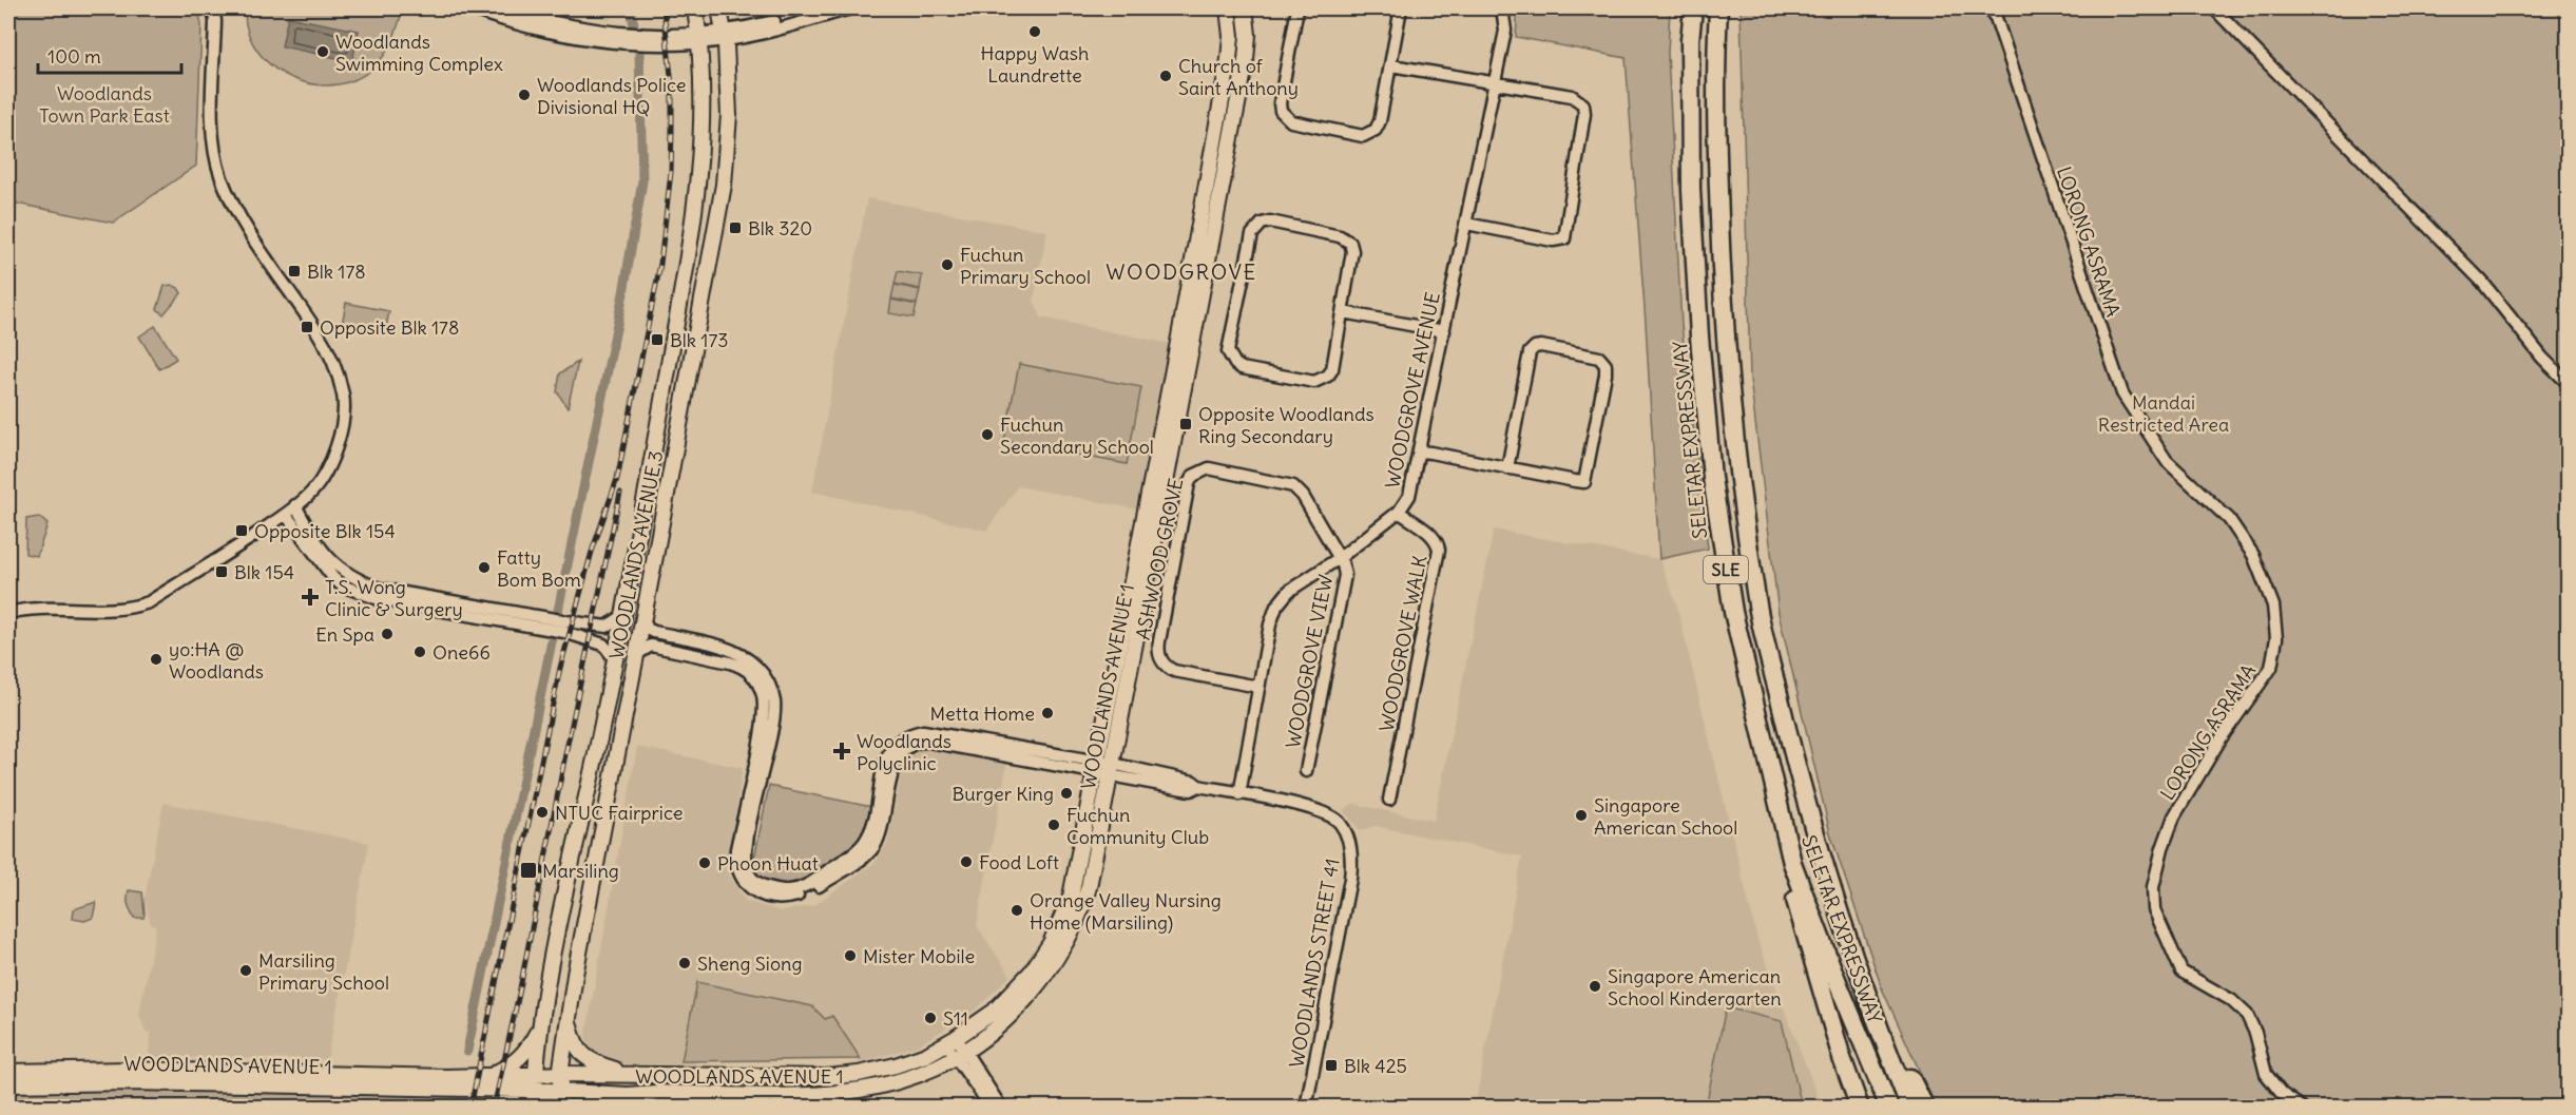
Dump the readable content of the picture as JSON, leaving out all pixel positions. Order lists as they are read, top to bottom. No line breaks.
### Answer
{"streets":{"highway":["SELETAR EXPRESSWAY","SLE"],"main road":["WOODLANDS AVENUE 3","WOODLANDS AVENUE 1"],"street":["LORONG ASRAMA","WOODGROVE AVENUE","ASHWOOD GROVE","WOODGROVE WALK","WOODGROVE VIEW","WOODLANDS STREET 41"]},"crossings":[["WOODGROVE AVENUE","ASHWOOD GROVE"],["WOODGROVE AVENUE","WOODGROVE WALK"],["WOODGROVE AVENUE","WOODGROVE VIEW"],["WOODGROVE AVENUE","WOODLANDS STREET 41"],["WOODLANDS AVENUE 3","WOODLANDS AVENUE 1"],["ASHWOOD GROVE","WOODGROVE VIEW"],["WOODLANDS AVENUE 1","WOODLANDS STREET 41"]],"districts":["WOODGROVE"],"parks":["Woodlands Town Park East","Mandai Restricted Area"],"places":{"other":["Happy Wash Laundrette","Woodlands Swimming Complex","Church of Saint Anthony","Woodlands Police Divisional HQ","Fuchun Primary School","Fuchun Secondary School","Fatty Bom Bom","En Spa","One66","yo:HA @ Woodlands","Metta Home","Burger King","NTUC Fairprice","Singapore American School","Fuchun Community Club","Food Loft","Phoon Huat","Orange Valley Nursing Home (Marsiling)","Mister Mobile","Sheng Siong","Marsiling Primary School","Singapore American School Kindergarten","S11"],"transit":["Blk 320","Blk 178","Opposite Blk 178","Blk 173","Opposite Woodlands Ring Secondary","Opposite Blk 154","Blk 154","Marsiling","Blk 425"],"health":["T.S. Wong Clinic & Surgery","Woodlands Polyclinic"]},"scale_bar":"100 m"}
